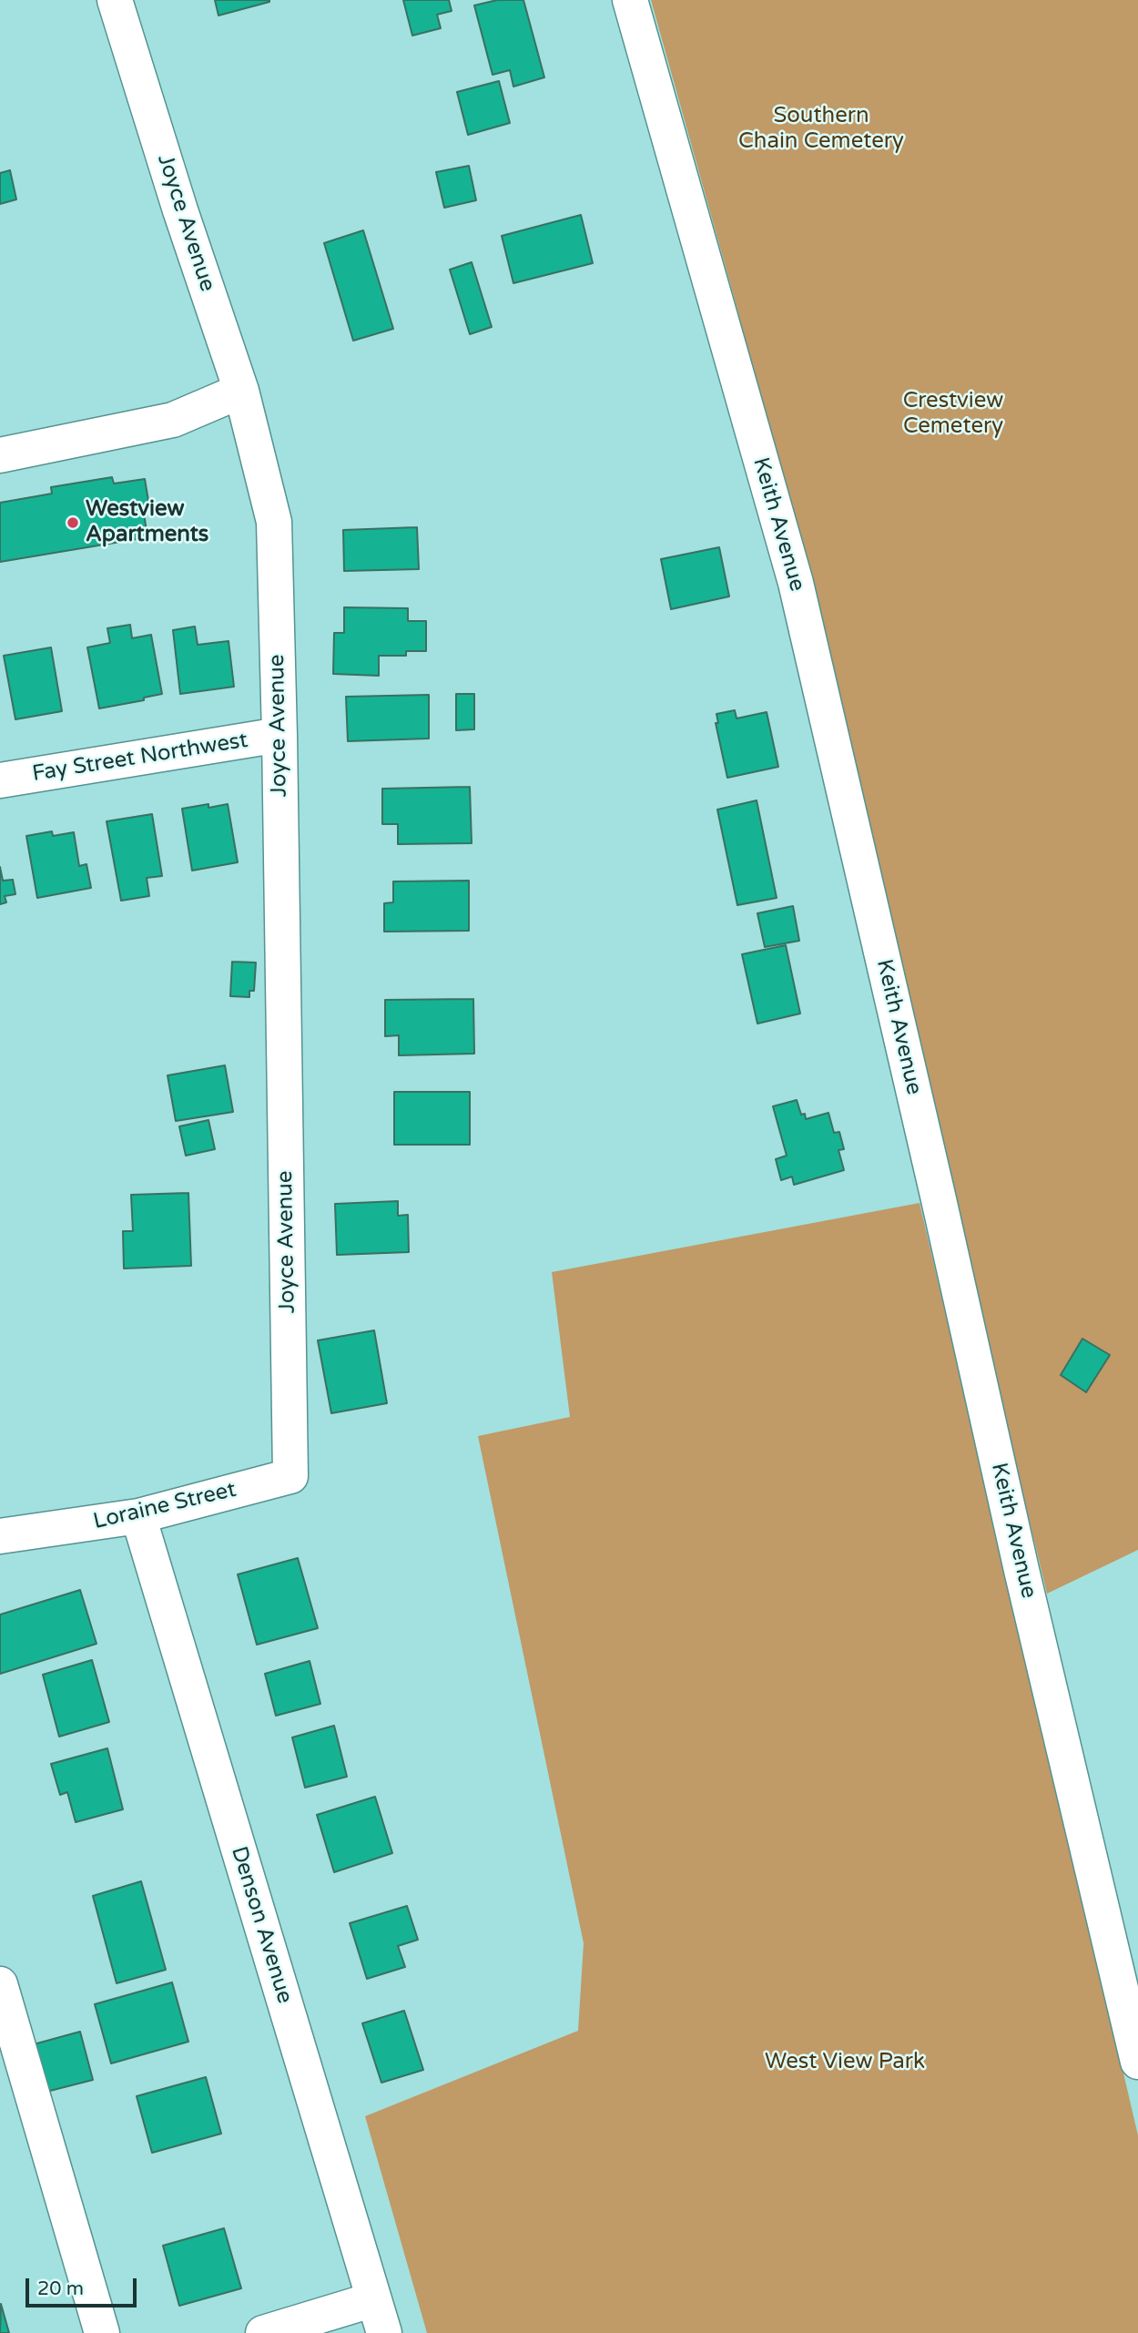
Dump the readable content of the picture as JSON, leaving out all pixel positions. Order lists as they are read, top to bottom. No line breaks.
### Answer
{"streets":{"street":["Joyce Avenue","Keith Avenue","Fay Street Northwest","Loraine Street","Denson Avenue"]},"crossings":[["Joyce Avenue","Fay Street Northwest"],["Joyce Avenue","Loraine Street"],["Loraine Street","Denson Avenue"]],"parks":["Southern Chain Cemetery","Crestview Cemetery","West View Park"],"places":["Westview Apartments"],"scale_bar":"20 m"}
